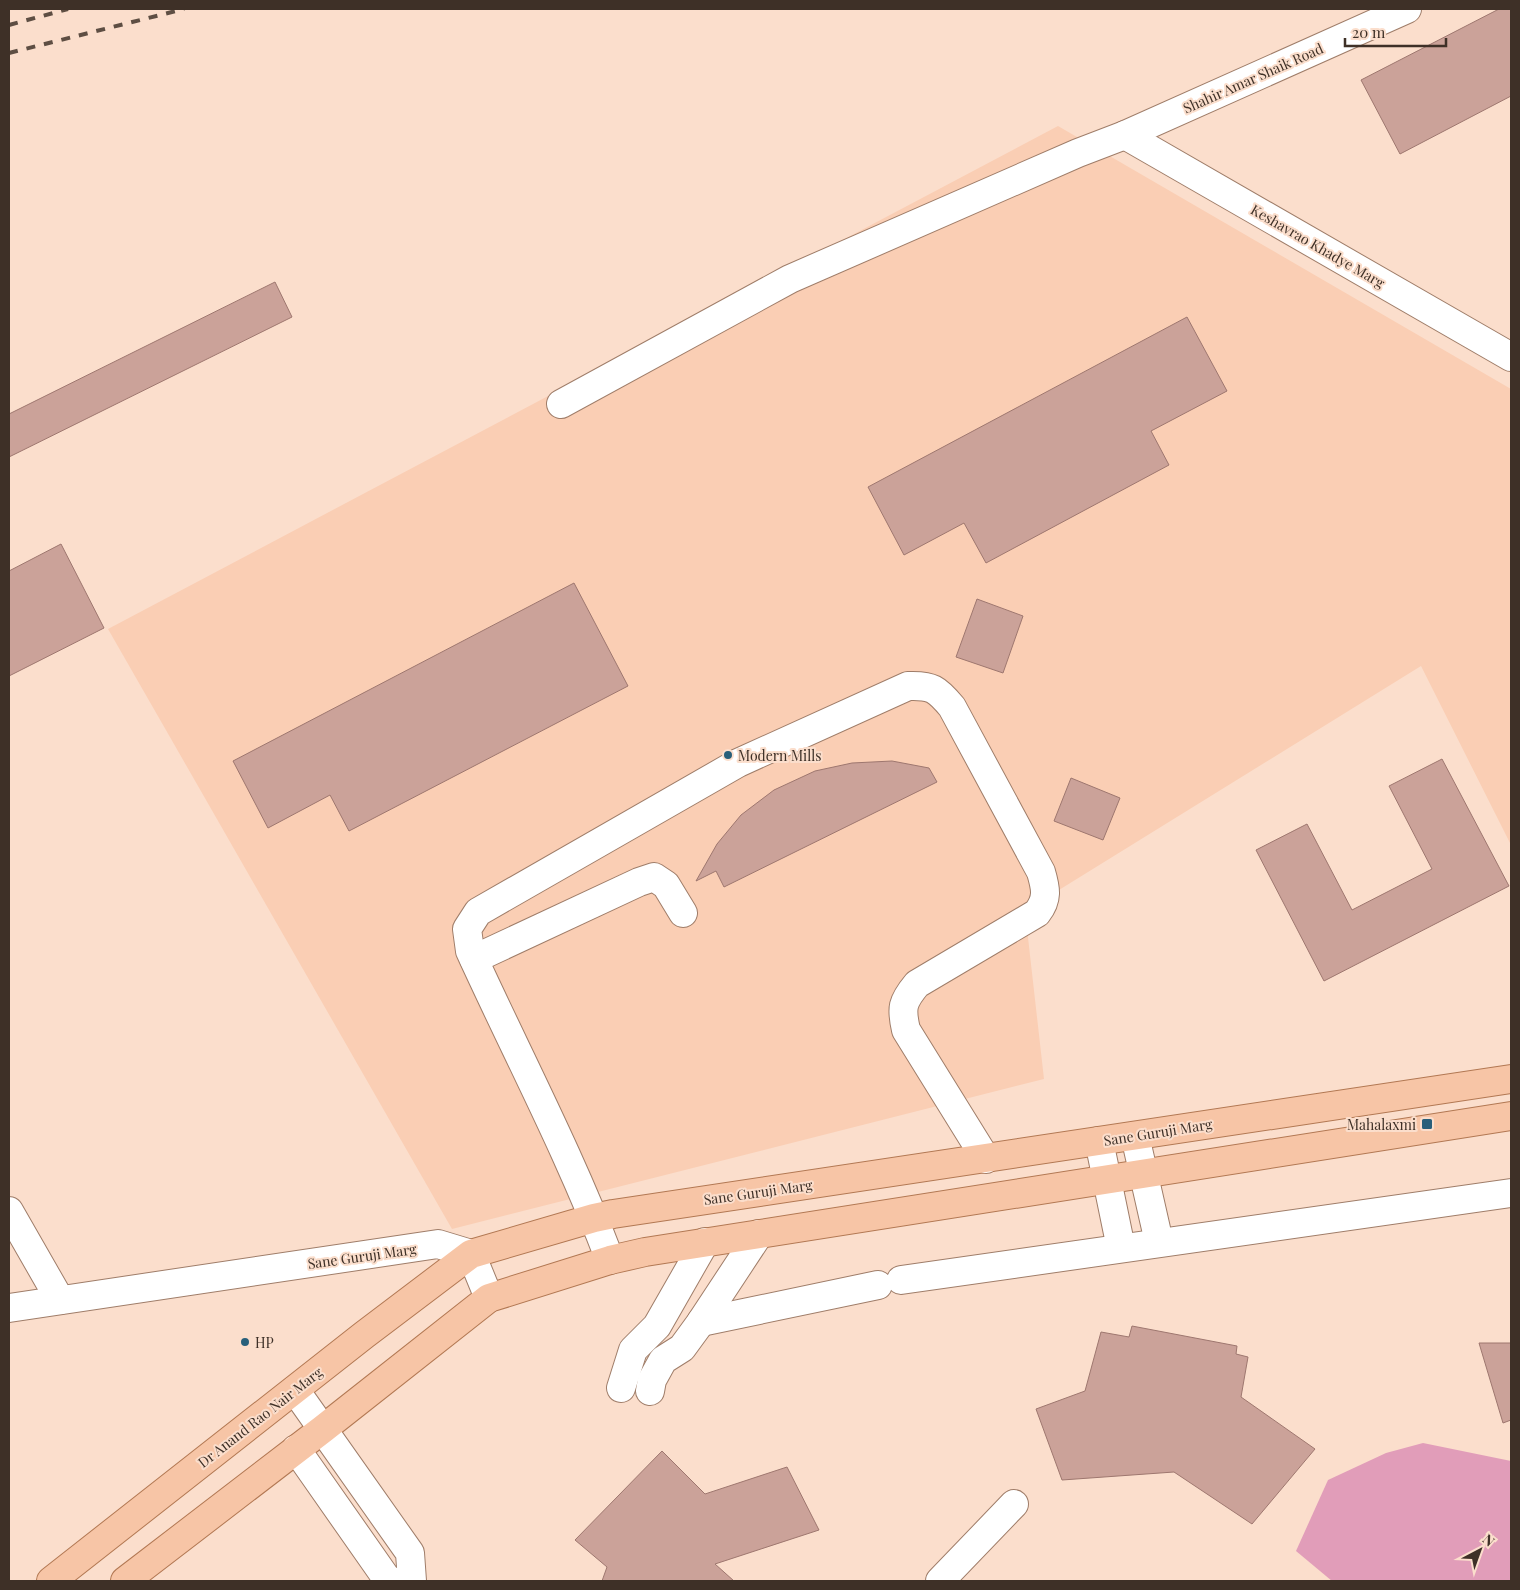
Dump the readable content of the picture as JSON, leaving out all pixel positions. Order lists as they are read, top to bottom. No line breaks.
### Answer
{"streets":{"main road":["Sane Guruji Marg","Dr Anand Rao Nair Marg"],"street":["Shahir Amar Shaik Road","Keshavrao Khadye Marg"]},"crossings":[["Shahir Amar Shaik Road","Keshavrao Khadye Marg"],["Sane Guruji Marg","Dr Anand Rao Nair Marg"]],"places":{"other":["Modern Mills","HP"],"transit":["Mahalaxmi"]},"scale_bar":"20 m","north":"top right"}
